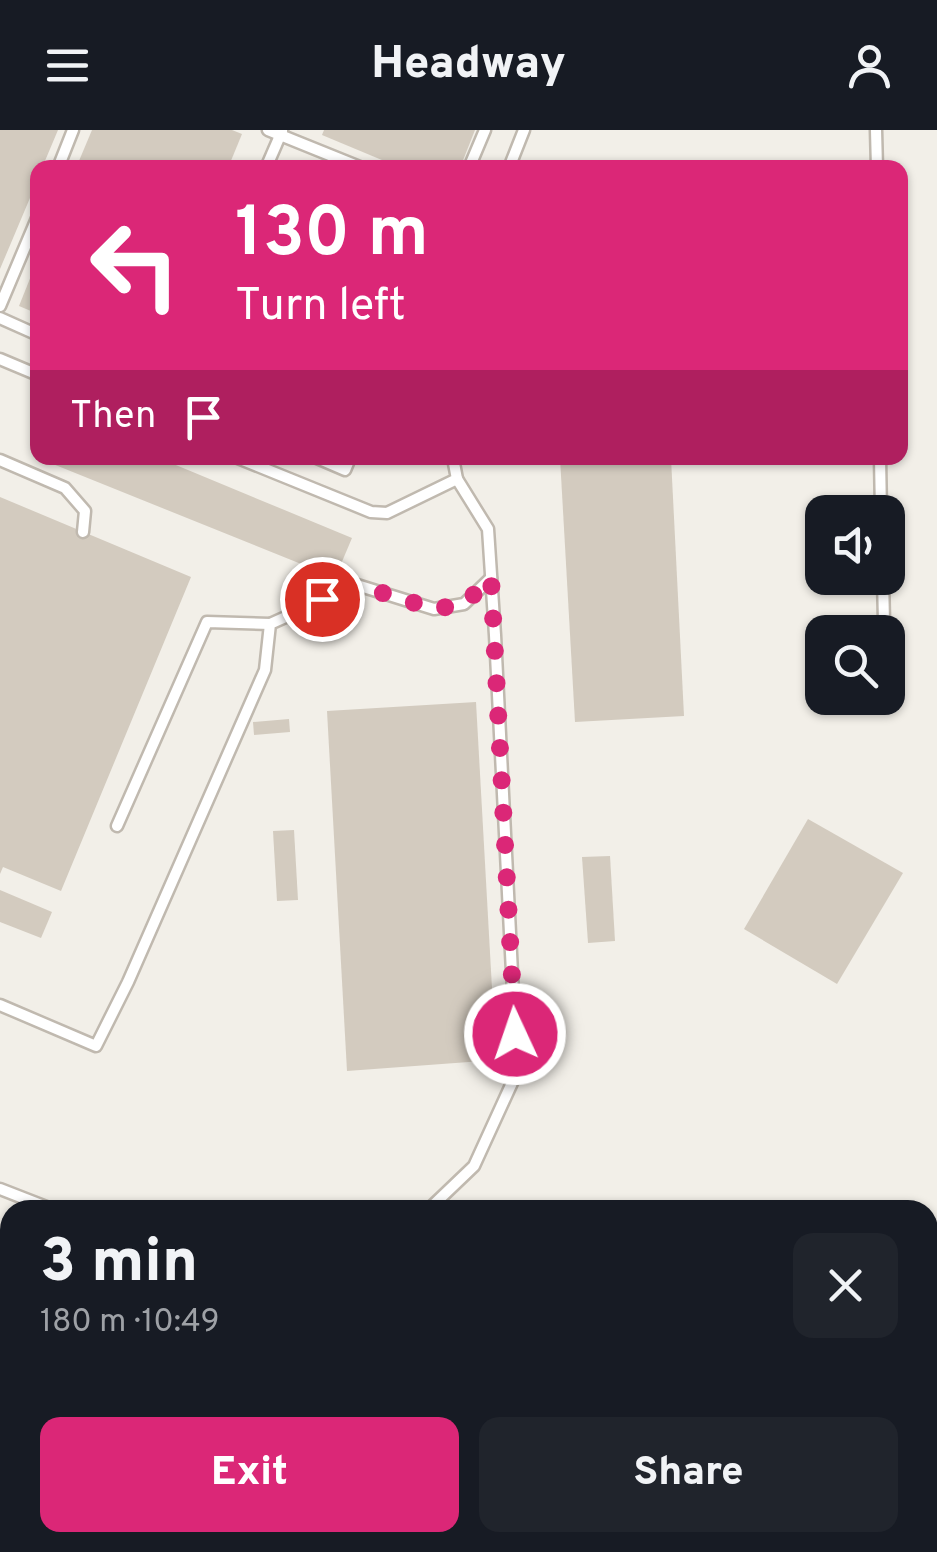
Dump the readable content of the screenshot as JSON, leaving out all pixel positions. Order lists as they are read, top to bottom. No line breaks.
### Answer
{"page":{"header":"Headway","turn":["130 m","Turn left"],"then":"Then","heading":["3 min","180 m · 10:49"],"buttons":["Exit","Share"]}}
